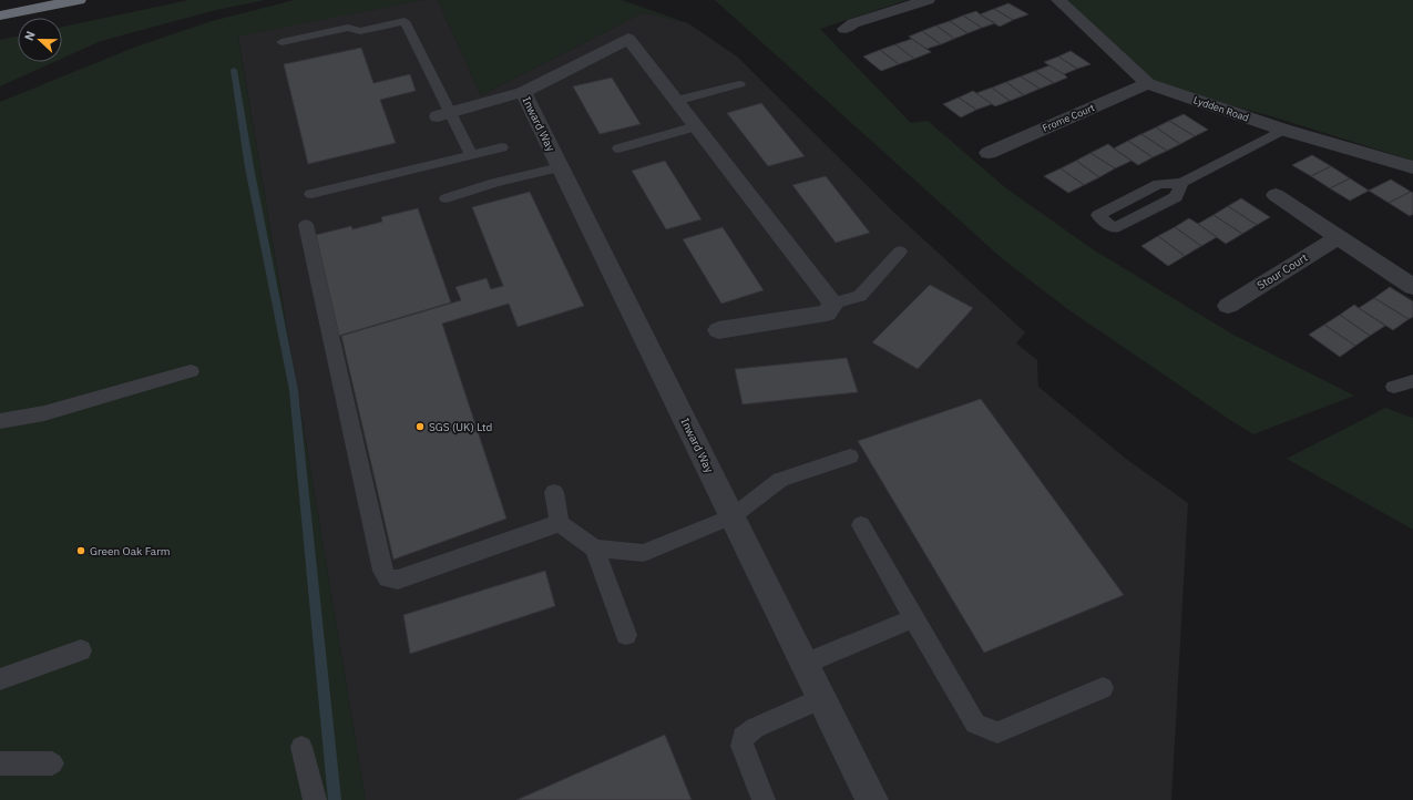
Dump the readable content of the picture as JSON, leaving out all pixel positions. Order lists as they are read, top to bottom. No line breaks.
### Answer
{"streets":{"street":["Lydden Road","Frome Court","Inward Way","Stour Court"]},"crossings":[["Lydden Road","Frome Court"]],"places":["SGS (UK) Ltd","Green Oak Farm"],"north":"left"}
